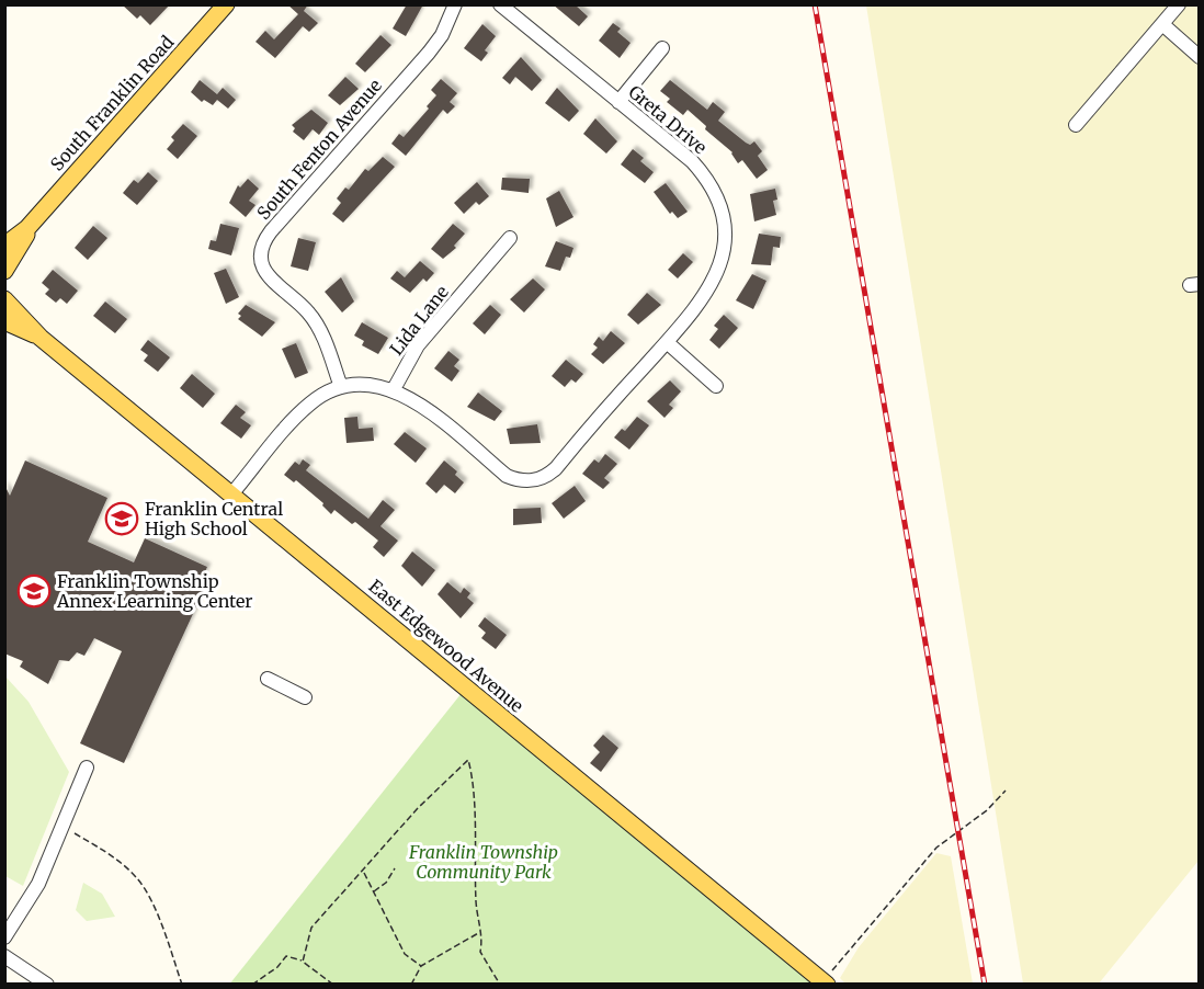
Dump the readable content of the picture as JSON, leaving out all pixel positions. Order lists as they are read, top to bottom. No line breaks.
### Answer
{"streets":{"main road":["South Franklin Road","East Edgewood Avenue"],"street":["Greta Drive","South Fenton Avenue","Lida Lane"]},"crossings":[["Greta Drive","Lida Lane"]],"parks":["Franklin Township Community Park"],"places":{"school or university":["Franklin Central High School","Franklin Township Annex Learning Center"]}}
